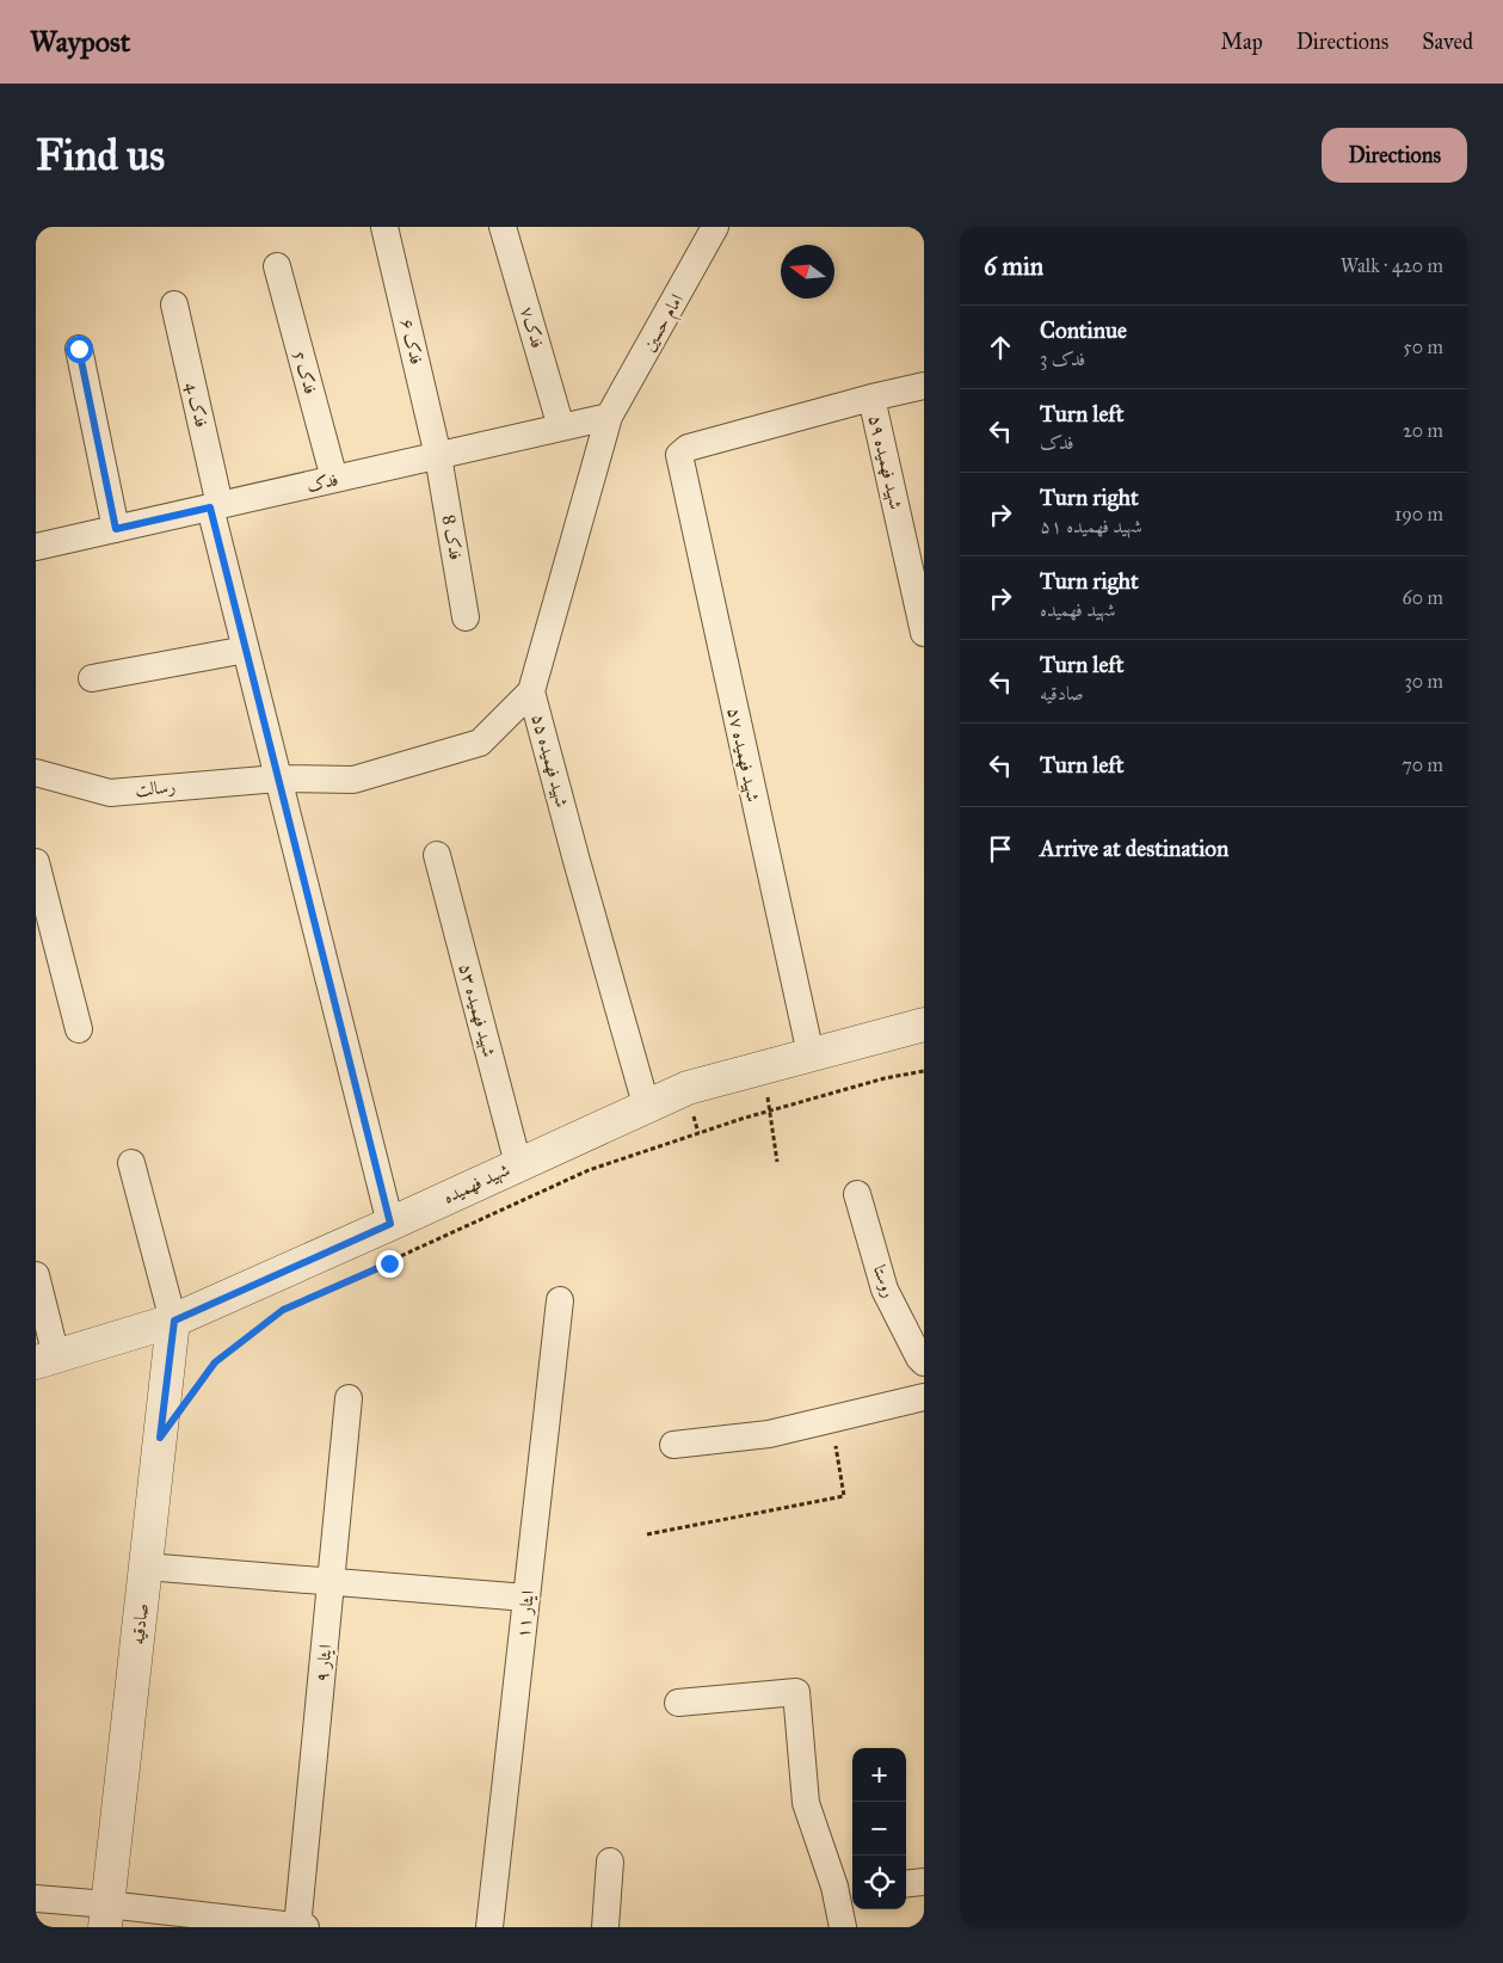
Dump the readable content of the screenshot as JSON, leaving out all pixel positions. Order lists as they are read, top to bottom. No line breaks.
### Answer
{"streets":{"street":["امام حسین","فدک۷","فدک ۶","فدک 5","فدک 4","شهید فهمیده ۵۹","فدک","فدک 8","شهید فهمیده ۵۷","شهید فهمیده ۵۵","رسالت","شهید فهمیده ۵۳","شهید فهمیده","روستا","ایثار ۱۱","صادقیه","ایثار ۹"]},"crossings":[["امام حسین","فدک"],["امام حسین","شهید فهمیده ۵۵"],["فدک۷","فدک"],["فدک ۶","فدک"],["فدک ۶","فدک 8"],["فدک 5","فدک"],["فدک 4","فدک"],["فدک 4","رسالت"],["فدک 4","شهید فهمیده"],["شهید فهمیده ۵۹","شهید فهمیده ۵۷"],["فدک","فدک 8"],["فدک","شهید فهمیده ۵۵"],["شهید فهمیده ۵۷","شهید فهمیده"],["شهید فهمیده ۵۵","رسالت"],["شهید فهمیده ۵۵","شهید فهمیده"],["شهید فهمیده ۵۳","شهید فهمیده"],["شهید فهمیده","صادقیه"]],"north":"left","page":{"header":"Waypost","nav":["Map","Directions","Saved"],"buttons":"Directions","title":"Find us","heading":["6 min","Walk · 420 m"],"list":[["Continue","فدک 3","50 m"],["Turn left","فدک","20 m"],["Turn right","شهید فهمیده ۵۱","190 m"],["Turn right","شهید فهمیده","60 m"],["Turn left","صادقیه","30 m"],["Turn left","70 m"],"Arrive at destination"],"map_buttons":["+","−"]}}
